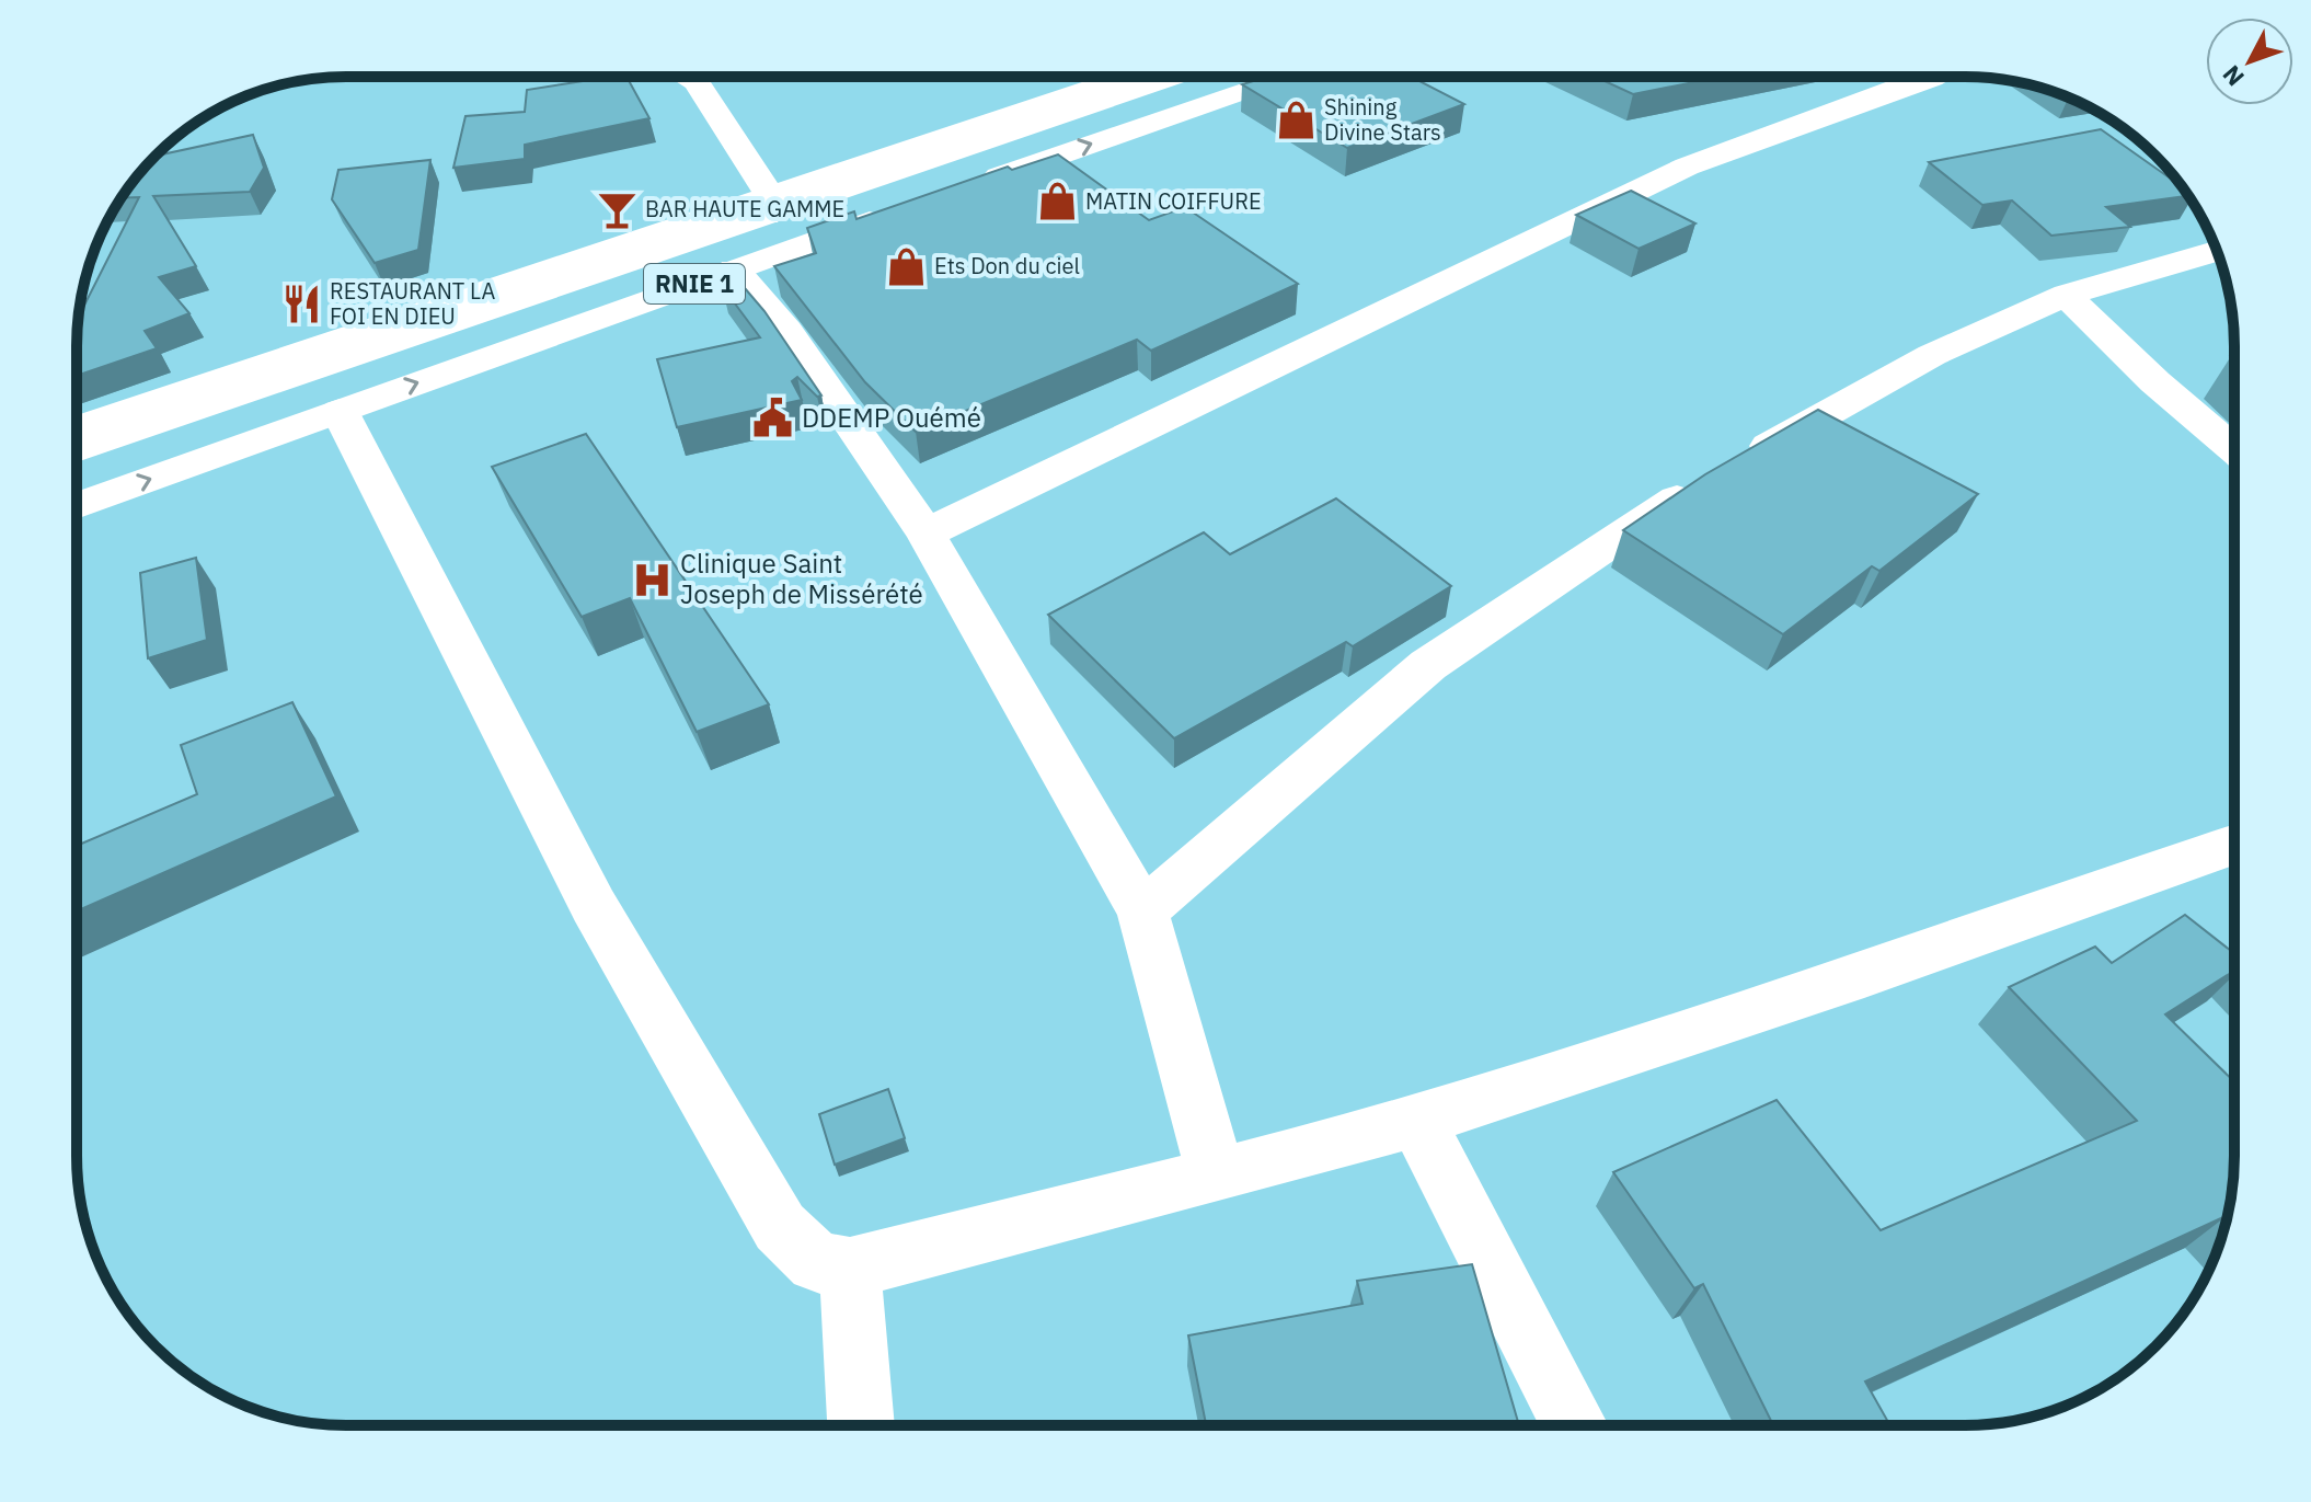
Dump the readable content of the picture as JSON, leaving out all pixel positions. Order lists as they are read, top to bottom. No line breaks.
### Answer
{"streets":{"main road":["RNIE 1"]},"places":{"shop":["Shining Divine Stars","MATIN COIFFURE","Ets Don du ciel"],"bar":["BAR HAUTE GAMME"],"restaurant":["RESTAURANT LA FOI EN DIEU"],"public building":["DDEMP Ouémé"],"hospital":["Clinique Saint Joseph de Missérété"]},"north":"bottom left"}
